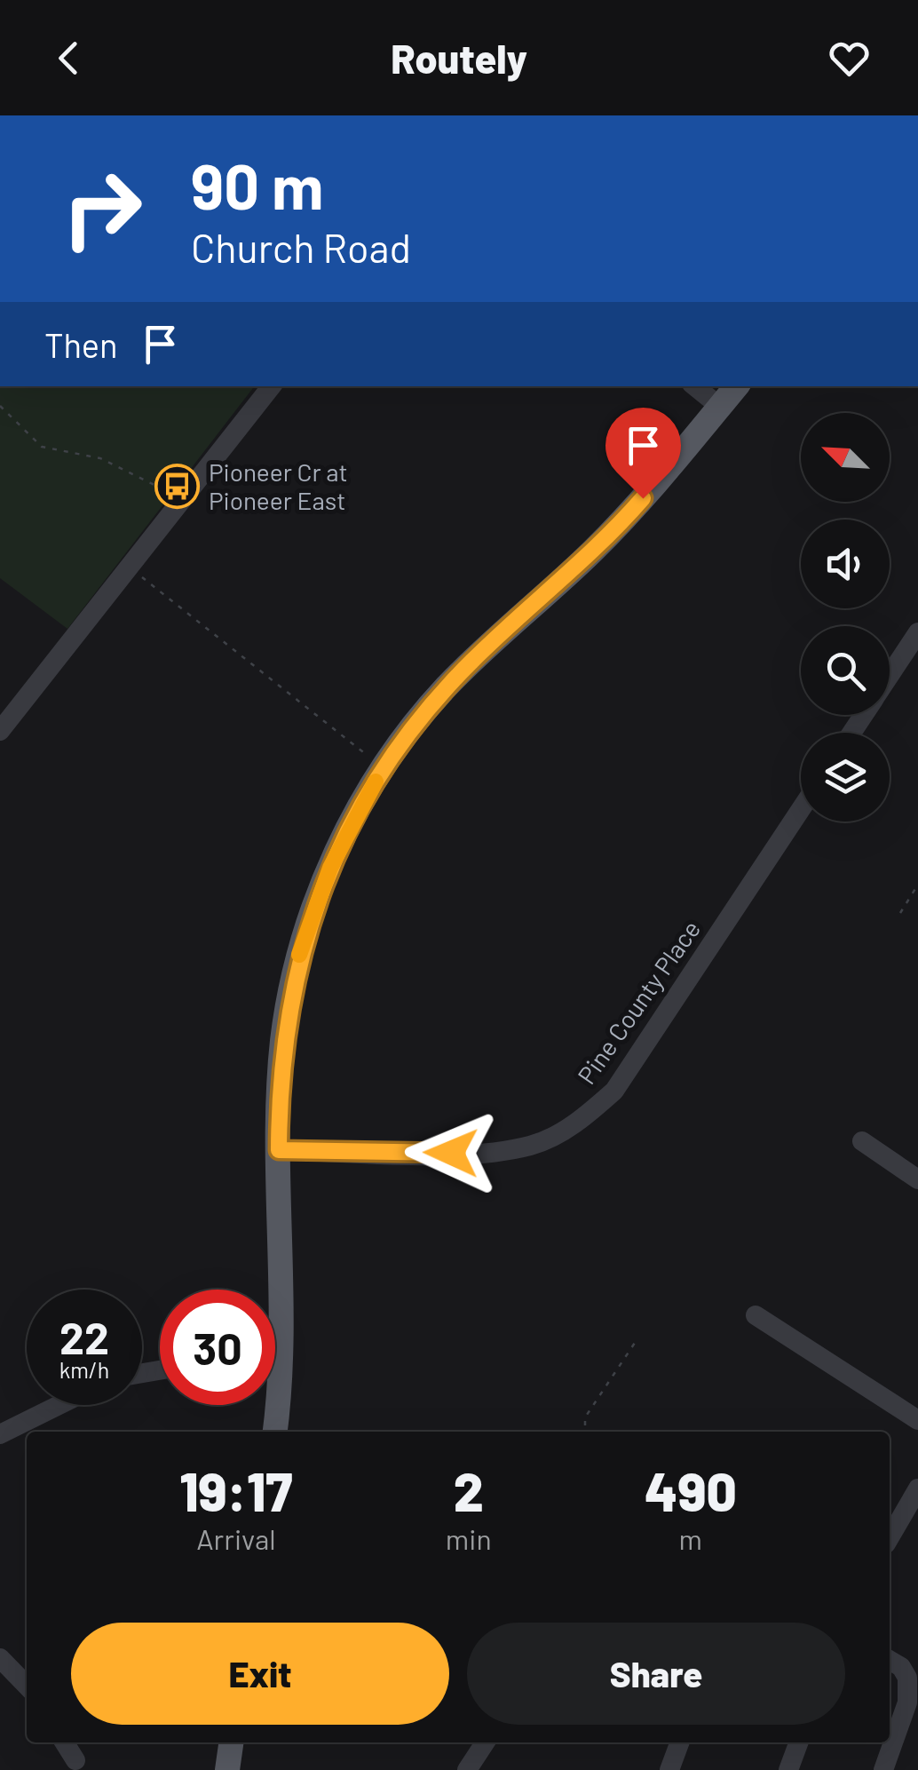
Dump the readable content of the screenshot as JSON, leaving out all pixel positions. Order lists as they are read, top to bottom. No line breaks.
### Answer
{"streets":{"street":["Pine County Place"]},"places":{"bus stop":["Pioneer Cr at Pioneer East"]},"north":"top left","page":{"header":"Routely","turn":["90 m","Church Road"],"then":"Then","speed":"22 km/h","limit":"30","eta":["19:17","Arrival","2","min","490","m"],"buttons":["Exit","Share"]}}
